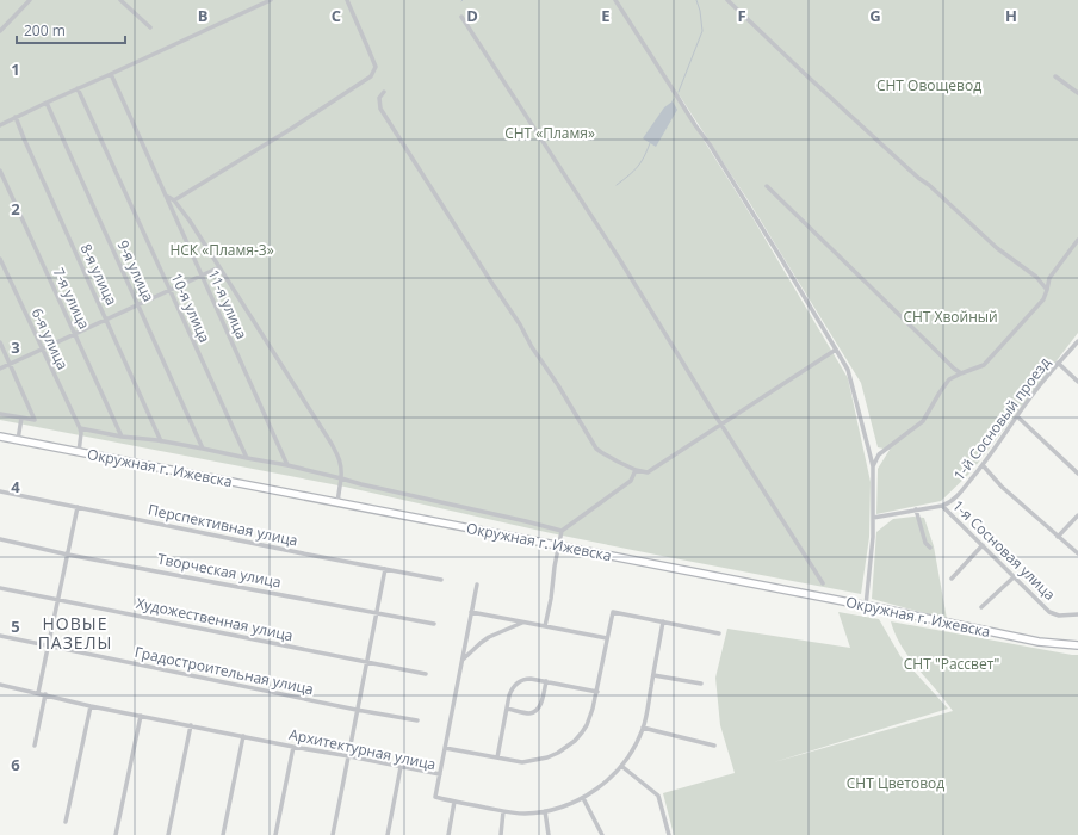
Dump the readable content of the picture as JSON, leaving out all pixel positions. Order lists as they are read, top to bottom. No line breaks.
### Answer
{"streets":{"main road":["Окружная г. Ижевска"],"street":["9-я улица","8-я улица","7-я улица","11-я улица","10-я улица","6-я улица","1-й Сосновый проезд","Перспективная улица","1-я Сосновая улица","Творческая улица","Художественная улица","Градостроительная улица","Архитектурная улица"]},"crossings":[["1-й Сосновый проезд","1-я Сосновая улица"]],"districts":["НОВЫЕ ПАЗЕЛЫ"],"parks":["СНТ Овощевод","СНТ «Пламя»","НСК «Пламя-3»","СНТ Хвойный","СНТ \"Рассвет\"","СНТ Цветовод"],"scale_bar":"200 m","grid":{"columns":["B","C","D","E","F","G","H"],"rows":["1","2","3","4","5","6"]}}
